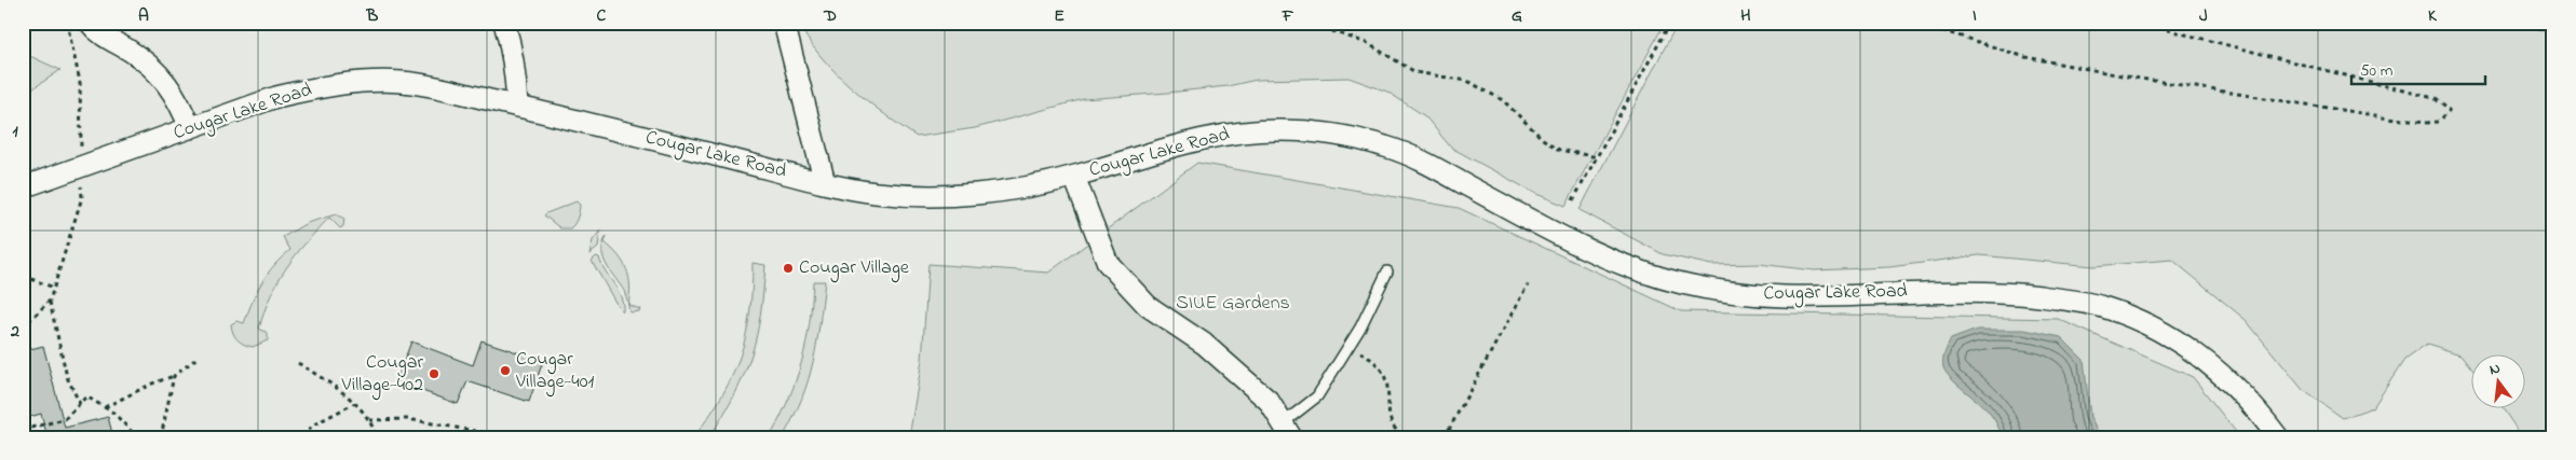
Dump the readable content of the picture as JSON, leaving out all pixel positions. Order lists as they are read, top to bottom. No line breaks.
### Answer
{"streets":{"street":["Cougar Lake Road"]},"parks":["SIUE Gardens"],"places":["Cougar Village","Cougar Village-401","Cougar Village-402"],"scale_bar":"50 m","north":"top","grid":{"columns":["A","B","C","D","E","F","G","H","I","J","K"],"rows":["1","2"]}}
